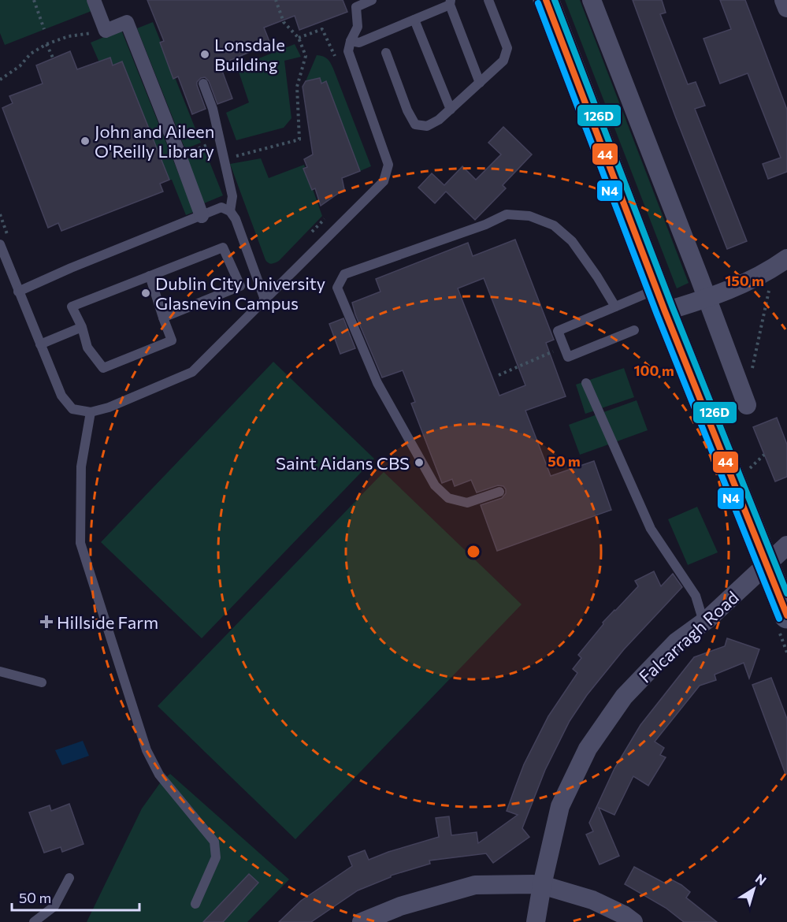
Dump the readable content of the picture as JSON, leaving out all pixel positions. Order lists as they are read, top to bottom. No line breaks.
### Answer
{"streets":{"street":["Falcarragh Road"]},"places":{"other":["Lonsdale Building","John and Aileen O'Reilly Library","Dublin City University Glasnevin Campus","Saint Aidans CBS"],"health":["Hillside Farm"]},"lines":["transit line 44","transit line 126D","transit line N4"],"scale_bar":"50 m","north":"top right","rings":["150 m","100 m","50 m"]}
